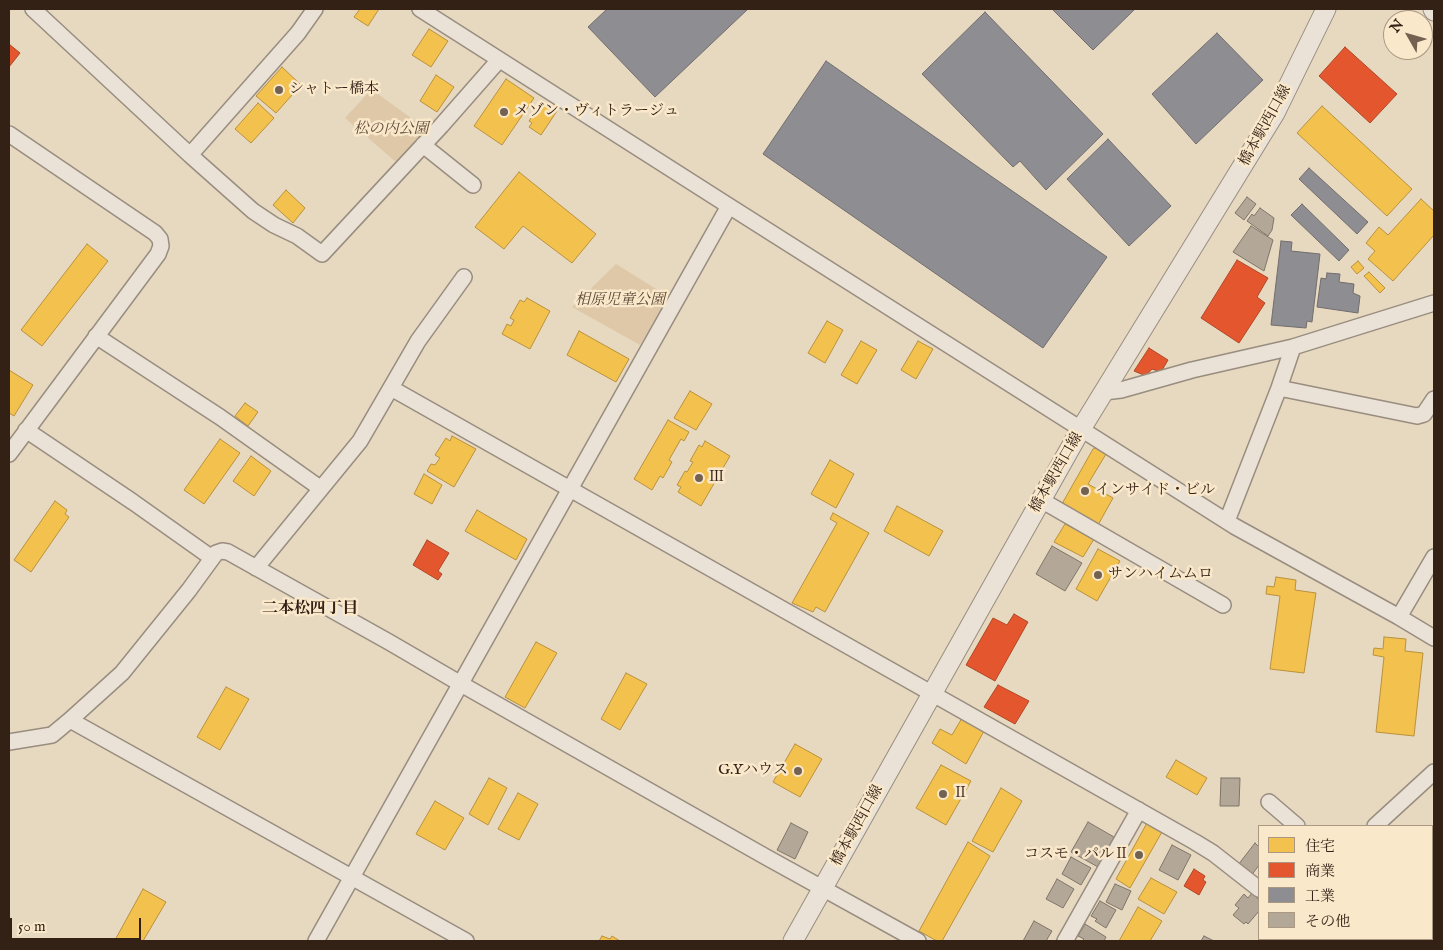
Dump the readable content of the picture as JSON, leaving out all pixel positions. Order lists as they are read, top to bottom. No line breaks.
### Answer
{"streets":{"street":["橋本駅西口線"]},"districts":["二本松四丁目"],"parks":["松の内公園","相原児童公園"],"places":["シャトー橋本","メゾン・ヴィトラージュ","Ⅲ","インサイド・ビル","サンハイムムロ","G.Yハウス","Ⅱ","コスモ・パルⅡ"],"legend":["住宅","商業","工業","その他"],"scale_bar":"50 m","north":"top left"}
